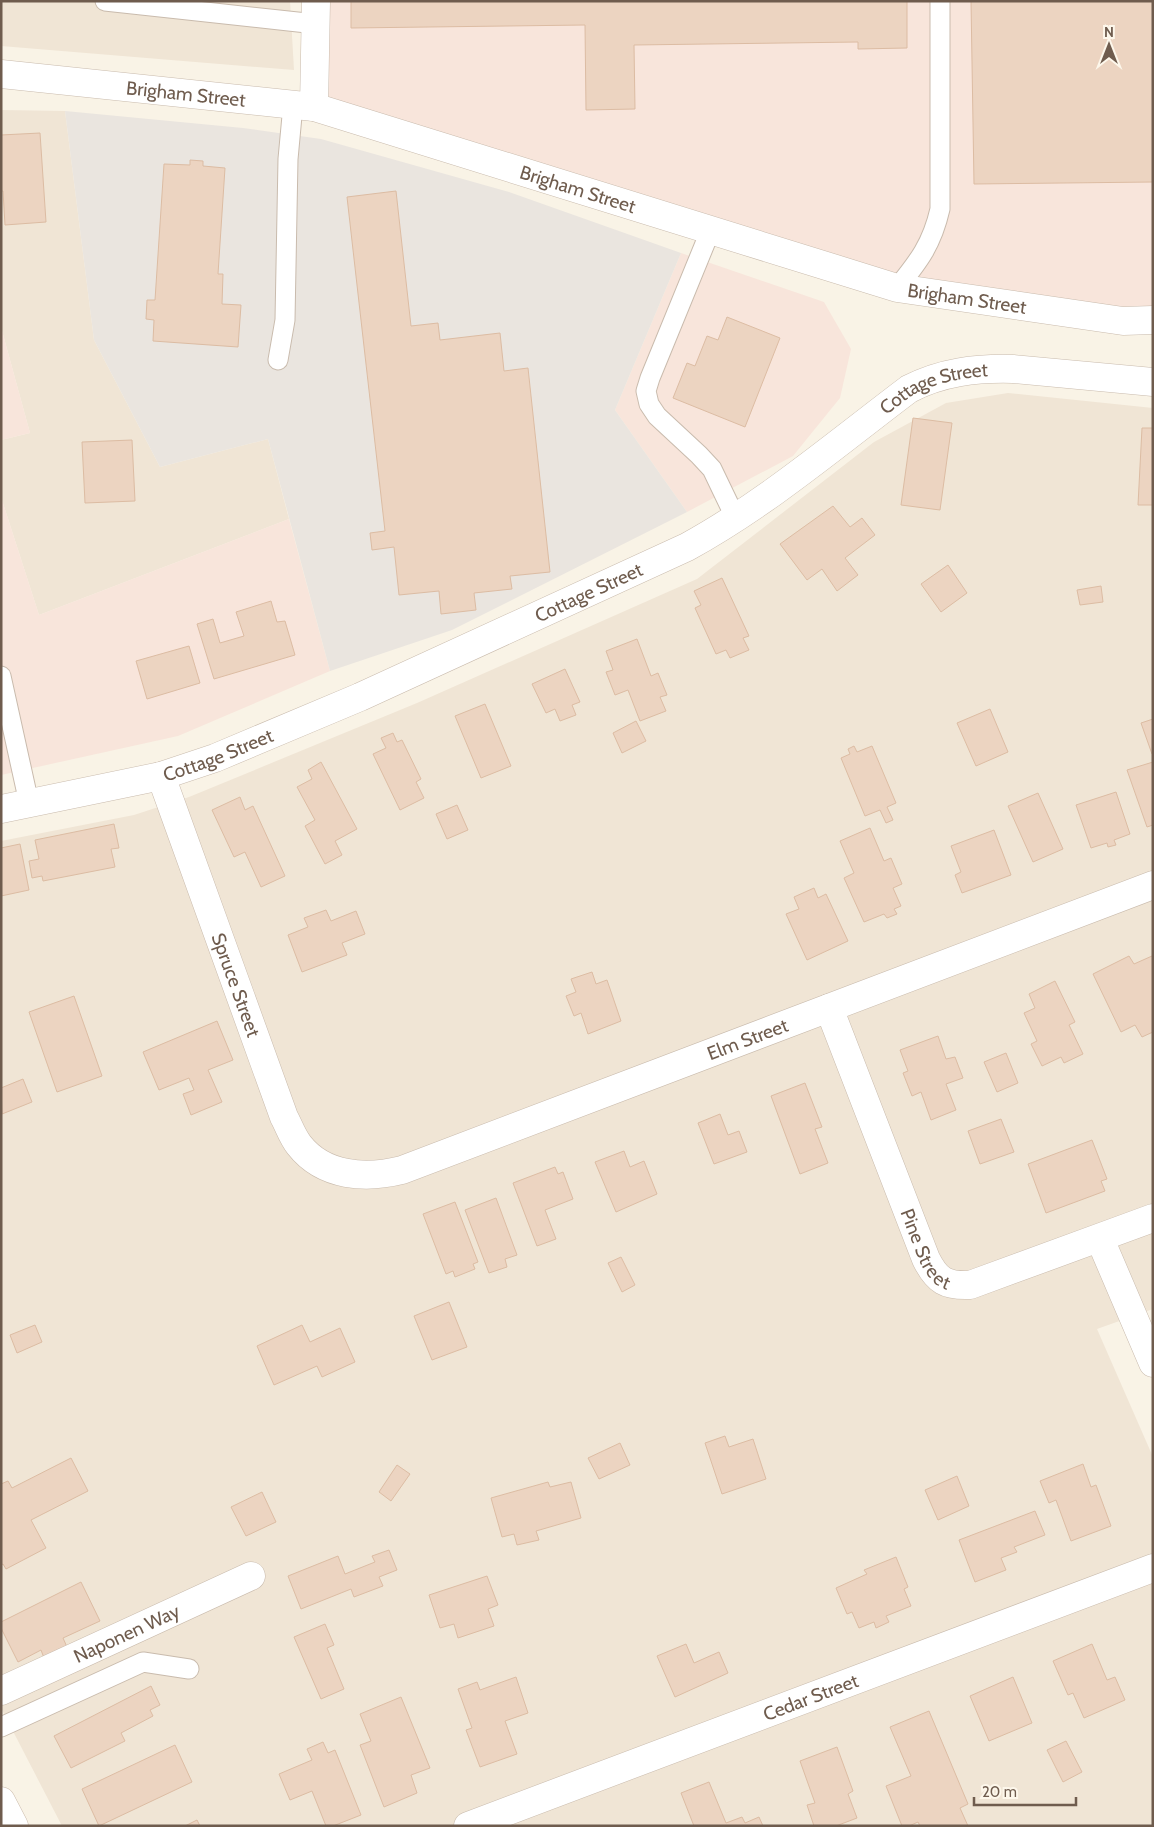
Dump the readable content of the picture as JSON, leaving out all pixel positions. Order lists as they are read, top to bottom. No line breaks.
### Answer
{"streets":{"street":["Brigham Street","Cottage Street","Spruce Street","Elm Street","Pine Street","Naponen Way","Cedar Street"]},"crossings":[["Cottage Street","Spruce Street"],["Spruce Street","Elm Street"],["Elm Street","Pine Street"]],"scale_bar":"20 m","north":"top"}
